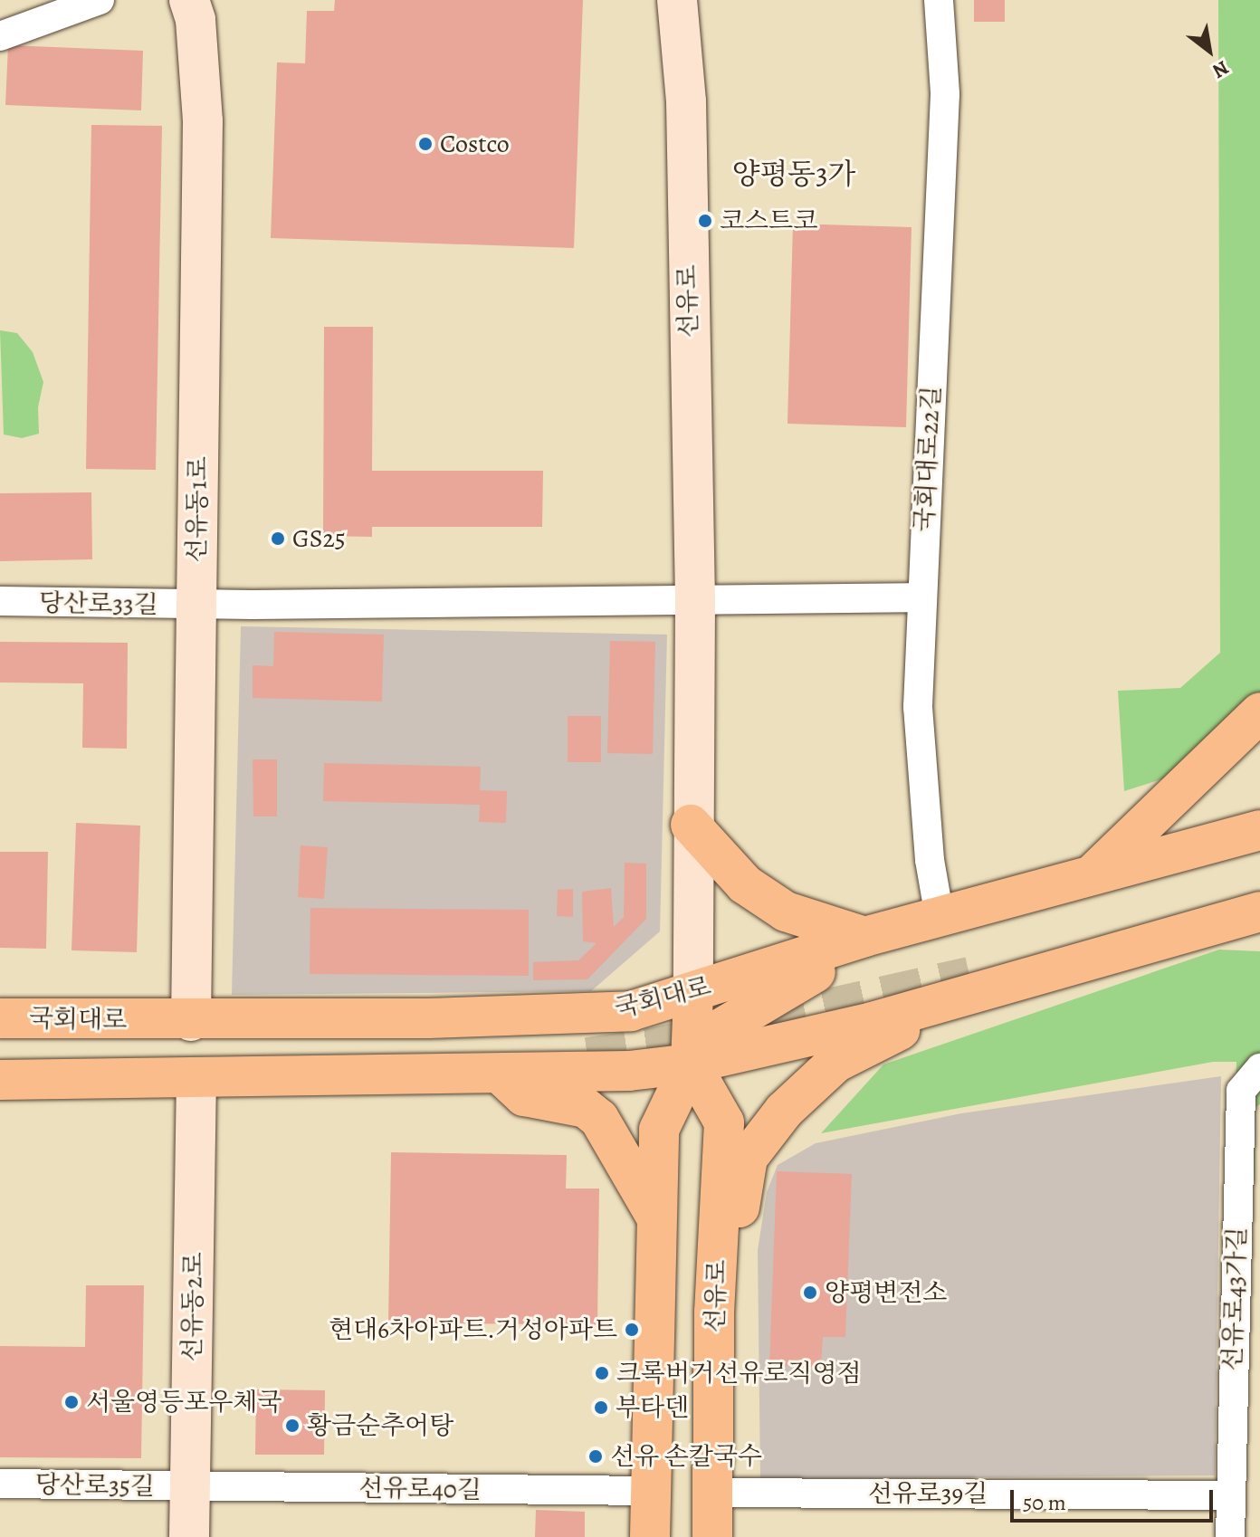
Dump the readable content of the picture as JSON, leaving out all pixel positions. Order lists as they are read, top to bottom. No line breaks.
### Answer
{"streets":{"main road":["선유로","국회대로"],"street":["국회대로22길","선유동1로","당산로33길","선유로43가길","선유동2로","당산로35길","선유로40길","선유로39길"]},"crossings":[["선유로","국회대로"],["선유로","선유로40길"],["선유로","선유로39길"],["국회대로22길","국회대로"],["선유동1로","당산로33길"],["선유동1로","국회대로"],["선유로43가길","선유로39길"],["선유동2로","당산로35길"],["선유동2로","선유로40길"],["당산로35길","선유로40길"]],"districts":["양평동3가"],"places":["Costco","코스트코","GS25","양평변전소","현대6차아파트.거성아파트","크록버거선유로직영점","서울영등포우체국","부타덴","황금순추어탕","선유 손칼국수"],"scale_bar":"50 m","north":"bottom right"}
